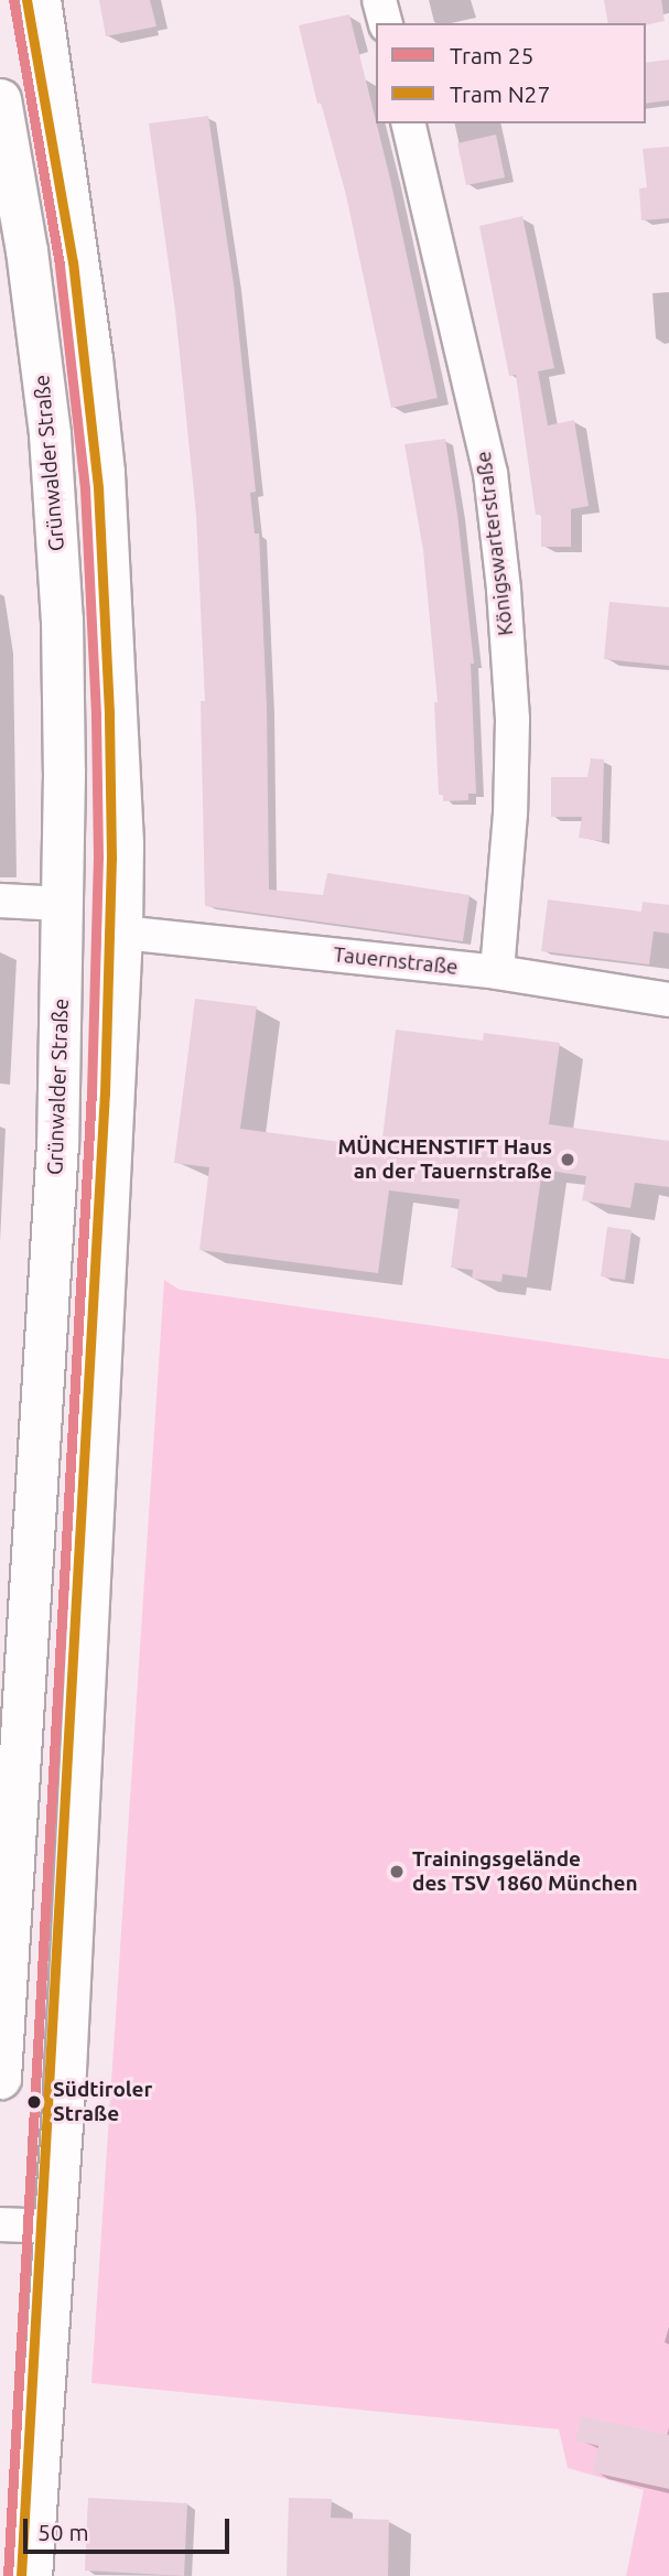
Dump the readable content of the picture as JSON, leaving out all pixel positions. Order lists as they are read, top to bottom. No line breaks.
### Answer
{"streets":{"main road":["Grünwalder Straße"],"street":["Königswarterstraße","Tauernstraße"]},"crossings":[["Königswarterstraße","Tauernstraße"]],"places":["MÜNCHENSTIFT Haus an der Tauernstraße","Trainingsgelände des TSV 1860 München","Südtiroler Straße"],"lines":["tram line 25","tram line N27"],"legend":["Tram 25","Tram N27"],"scale_bar":"50 m"}
